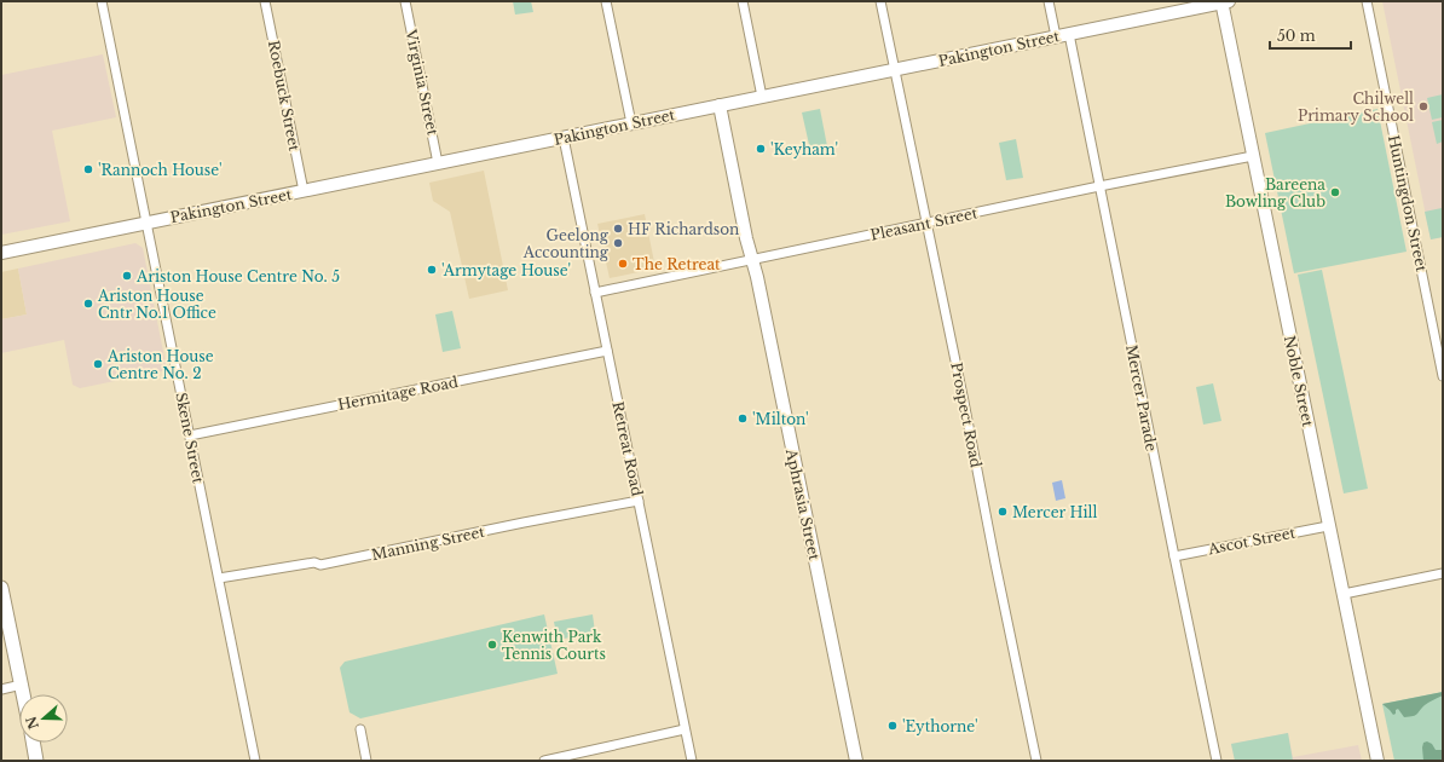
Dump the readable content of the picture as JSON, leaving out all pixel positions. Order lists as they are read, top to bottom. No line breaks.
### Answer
{"streets":{"street":["Pakington Street","Virginia Street","Roebuck Street","Huntingdon Street","Pleasant Street","Noble Street","Hermitage Road","Mercer Parade","Prospect Road","Skene Street","Retreat Road","Aphrasia Street","Ascot Street","Manning Street"]},"crossings":[["Pakington Street","Virginia Street"],["Pakington Street","Roebuck Street"],["Pakington Street","Noble Street"],["Pakington Street","Mercer Parade"],["Pakington Street","Prospect Road"],["Pakington Street","Skene Street"],["Pakington Street","Retreat Road"],["Pakington Street","Aphrasia Street"],["Pleasant Street","Noble Street"],["Pleasant Street","Mercer Parade"],["Pleasant Street","Prospect Road"],["Pleasant Street","Retreat Road"],["Pleasant Street","Aphrasia Street"],["Noble Street","Ascot Street"],["Hermitage Road","Skene Street"],["Hermitage Road","Retreat Road"],["Mercer Parade","Ascot Street"],["Skene Street","Manning Street"],["Retreat Road","Manning Street"]],"places":["Chilwell Primary School","'Keyham'","'Rannoch House'","Bareena Bowling Club","HF Richardson","Geelong Accounting","The Retreat","'Armytage House'","Ariston House Centre No. 5","Ariston House Cntr No.1 Office","Ariston House Centre No. 2","'Milton'","Mercer Hill","Kenwith Park Tennis Courts","'Eythorne'"],"scale_bar":"50 m","north":"left"}
